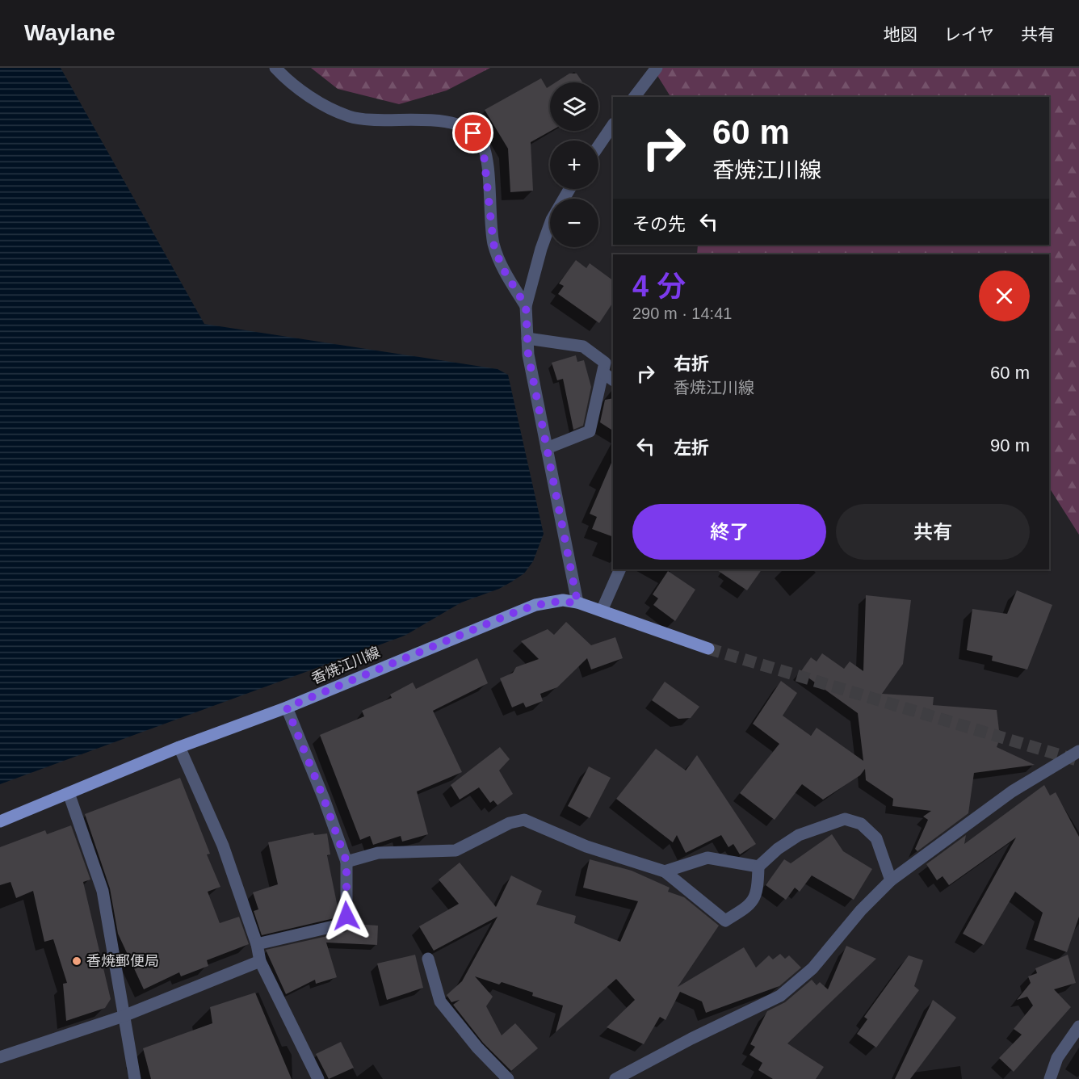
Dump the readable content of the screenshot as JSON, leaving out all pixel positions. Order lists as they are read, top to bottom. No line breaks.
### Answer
{"streets":{"main road":["香焼江川線"]},"places":["香焼郵便局"],"page":{"header":"Waylane","nav":["地図","レイヤ","共有"],"map_buttons":["+","−"],"turn":["60 m","香焼江川線"],"then":"その先","heading":["4 分","290 m · 14:41"],"list":[{"name":"右折","note":"香焼江川線","value":"60 m"},{"name":"左折","value":"90 m"}],"buttons":["終了","共有"]}}
